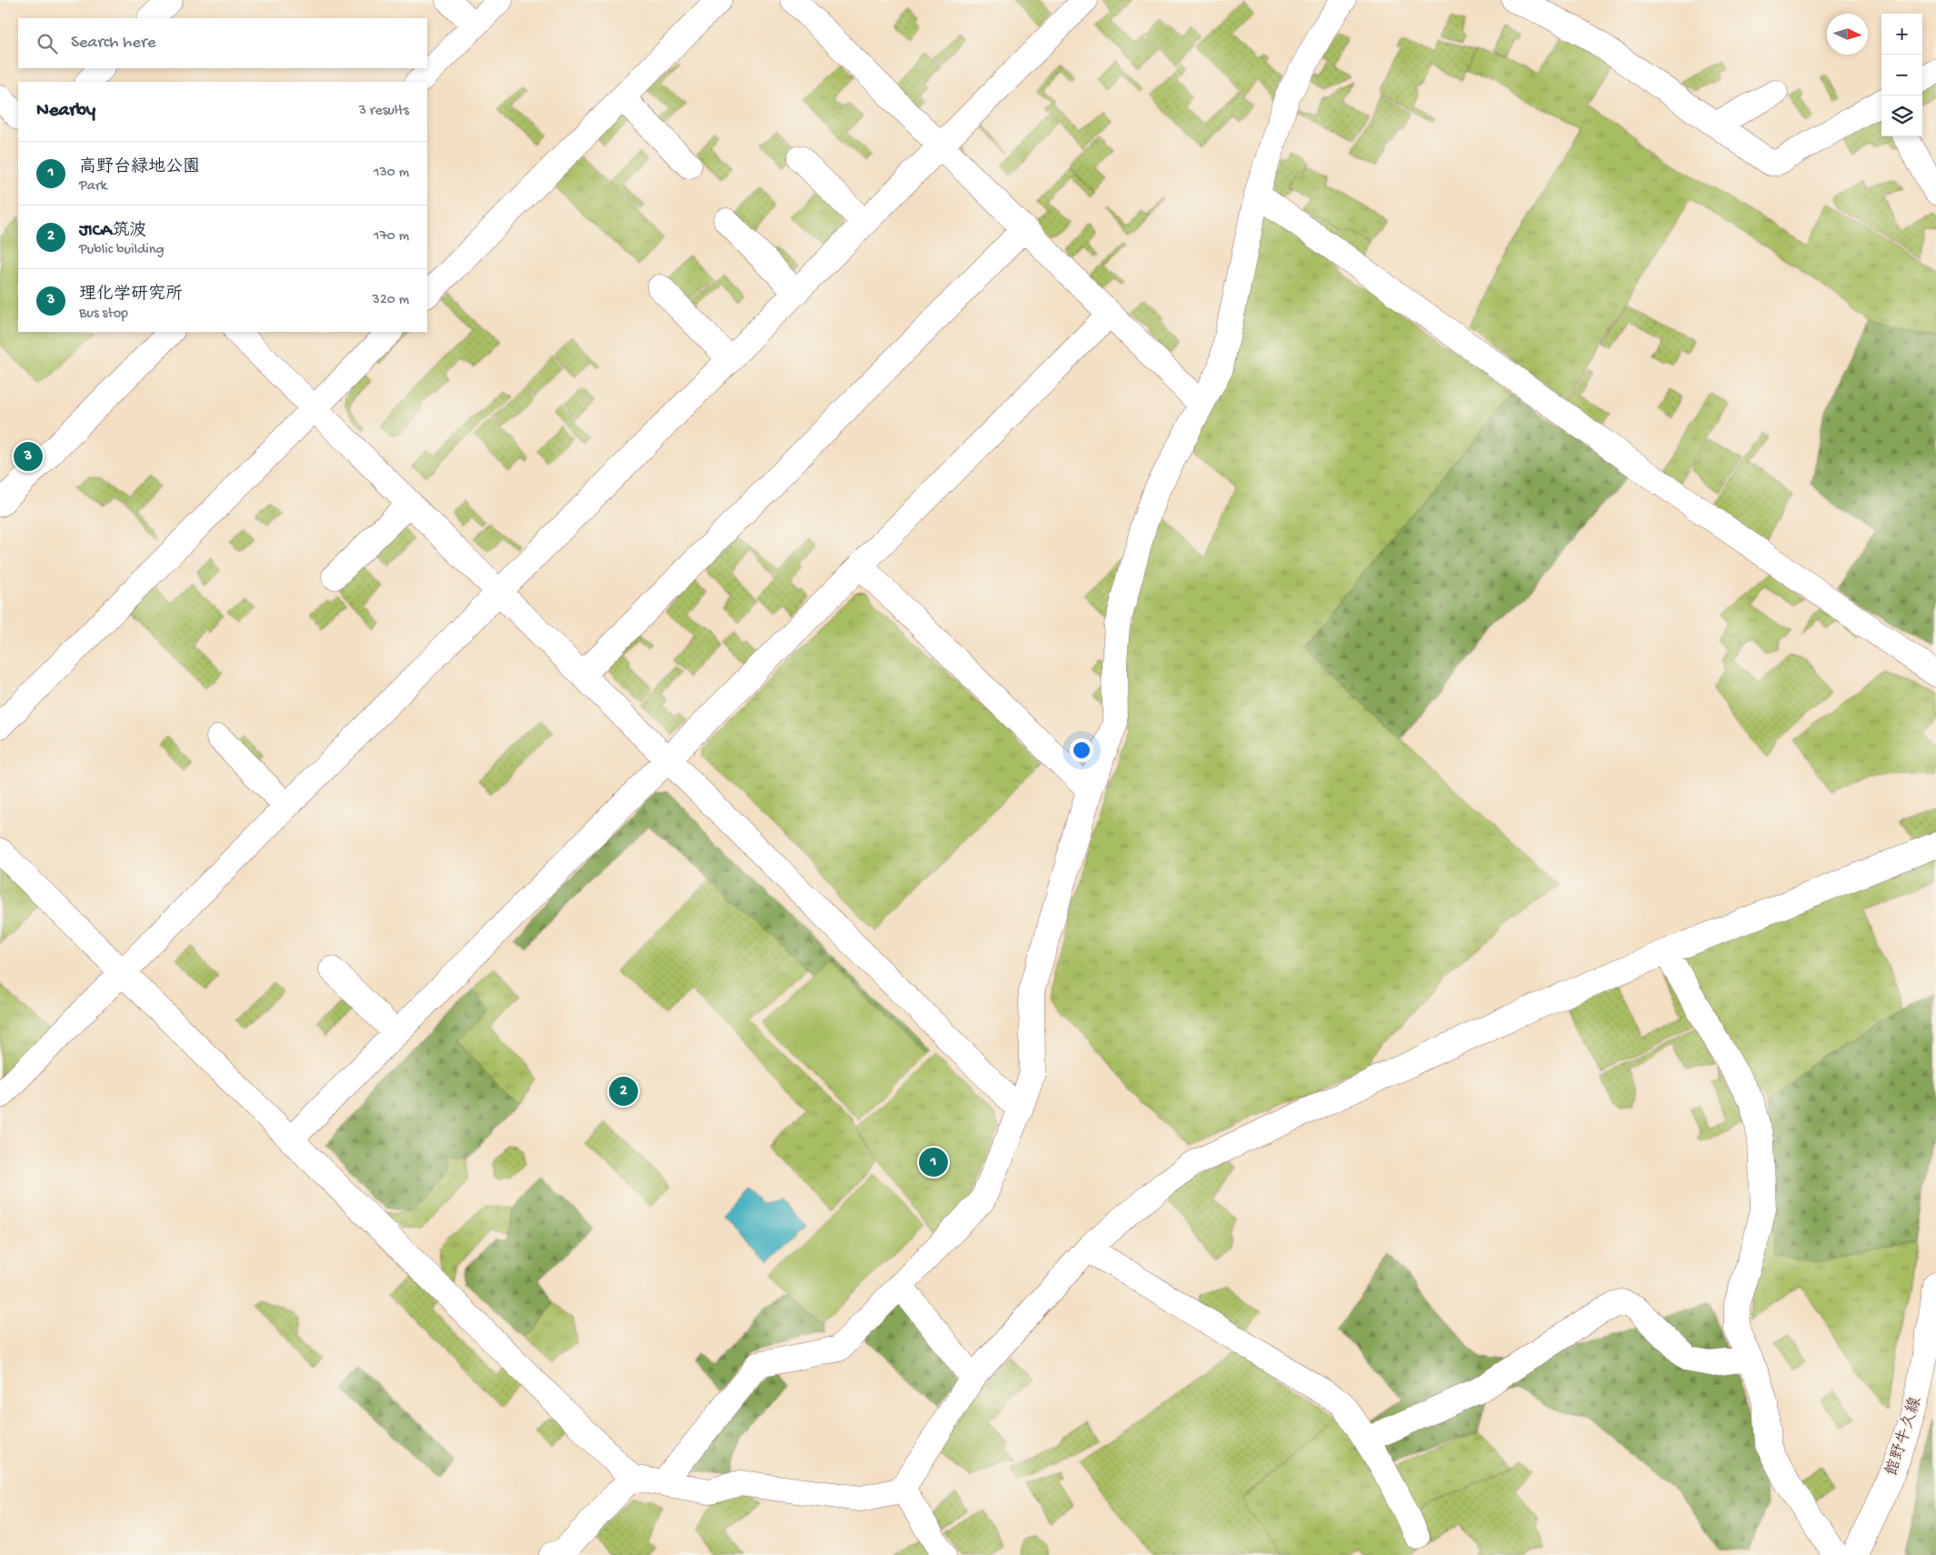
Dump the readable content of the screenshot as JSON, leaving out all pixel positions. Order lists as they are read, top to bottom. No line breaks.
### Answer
{"streets":{"street":["館野牛久線"]},"north":"right","page":{"map_buttons":["+","−"],"search":"Search here","heading":["Nearby","3 results"],"list":[{"mark":"1","name":"高野台緑地公園","note":"Park","value":"130 m"},{"mark":"2","name":"JICA筑波","note":"Public building","value":"170 m"},{"mark":"3","name":"理化学研究所","note":"Bus stop","value":"320 m"}],"pins":["3","2","1"]}}
